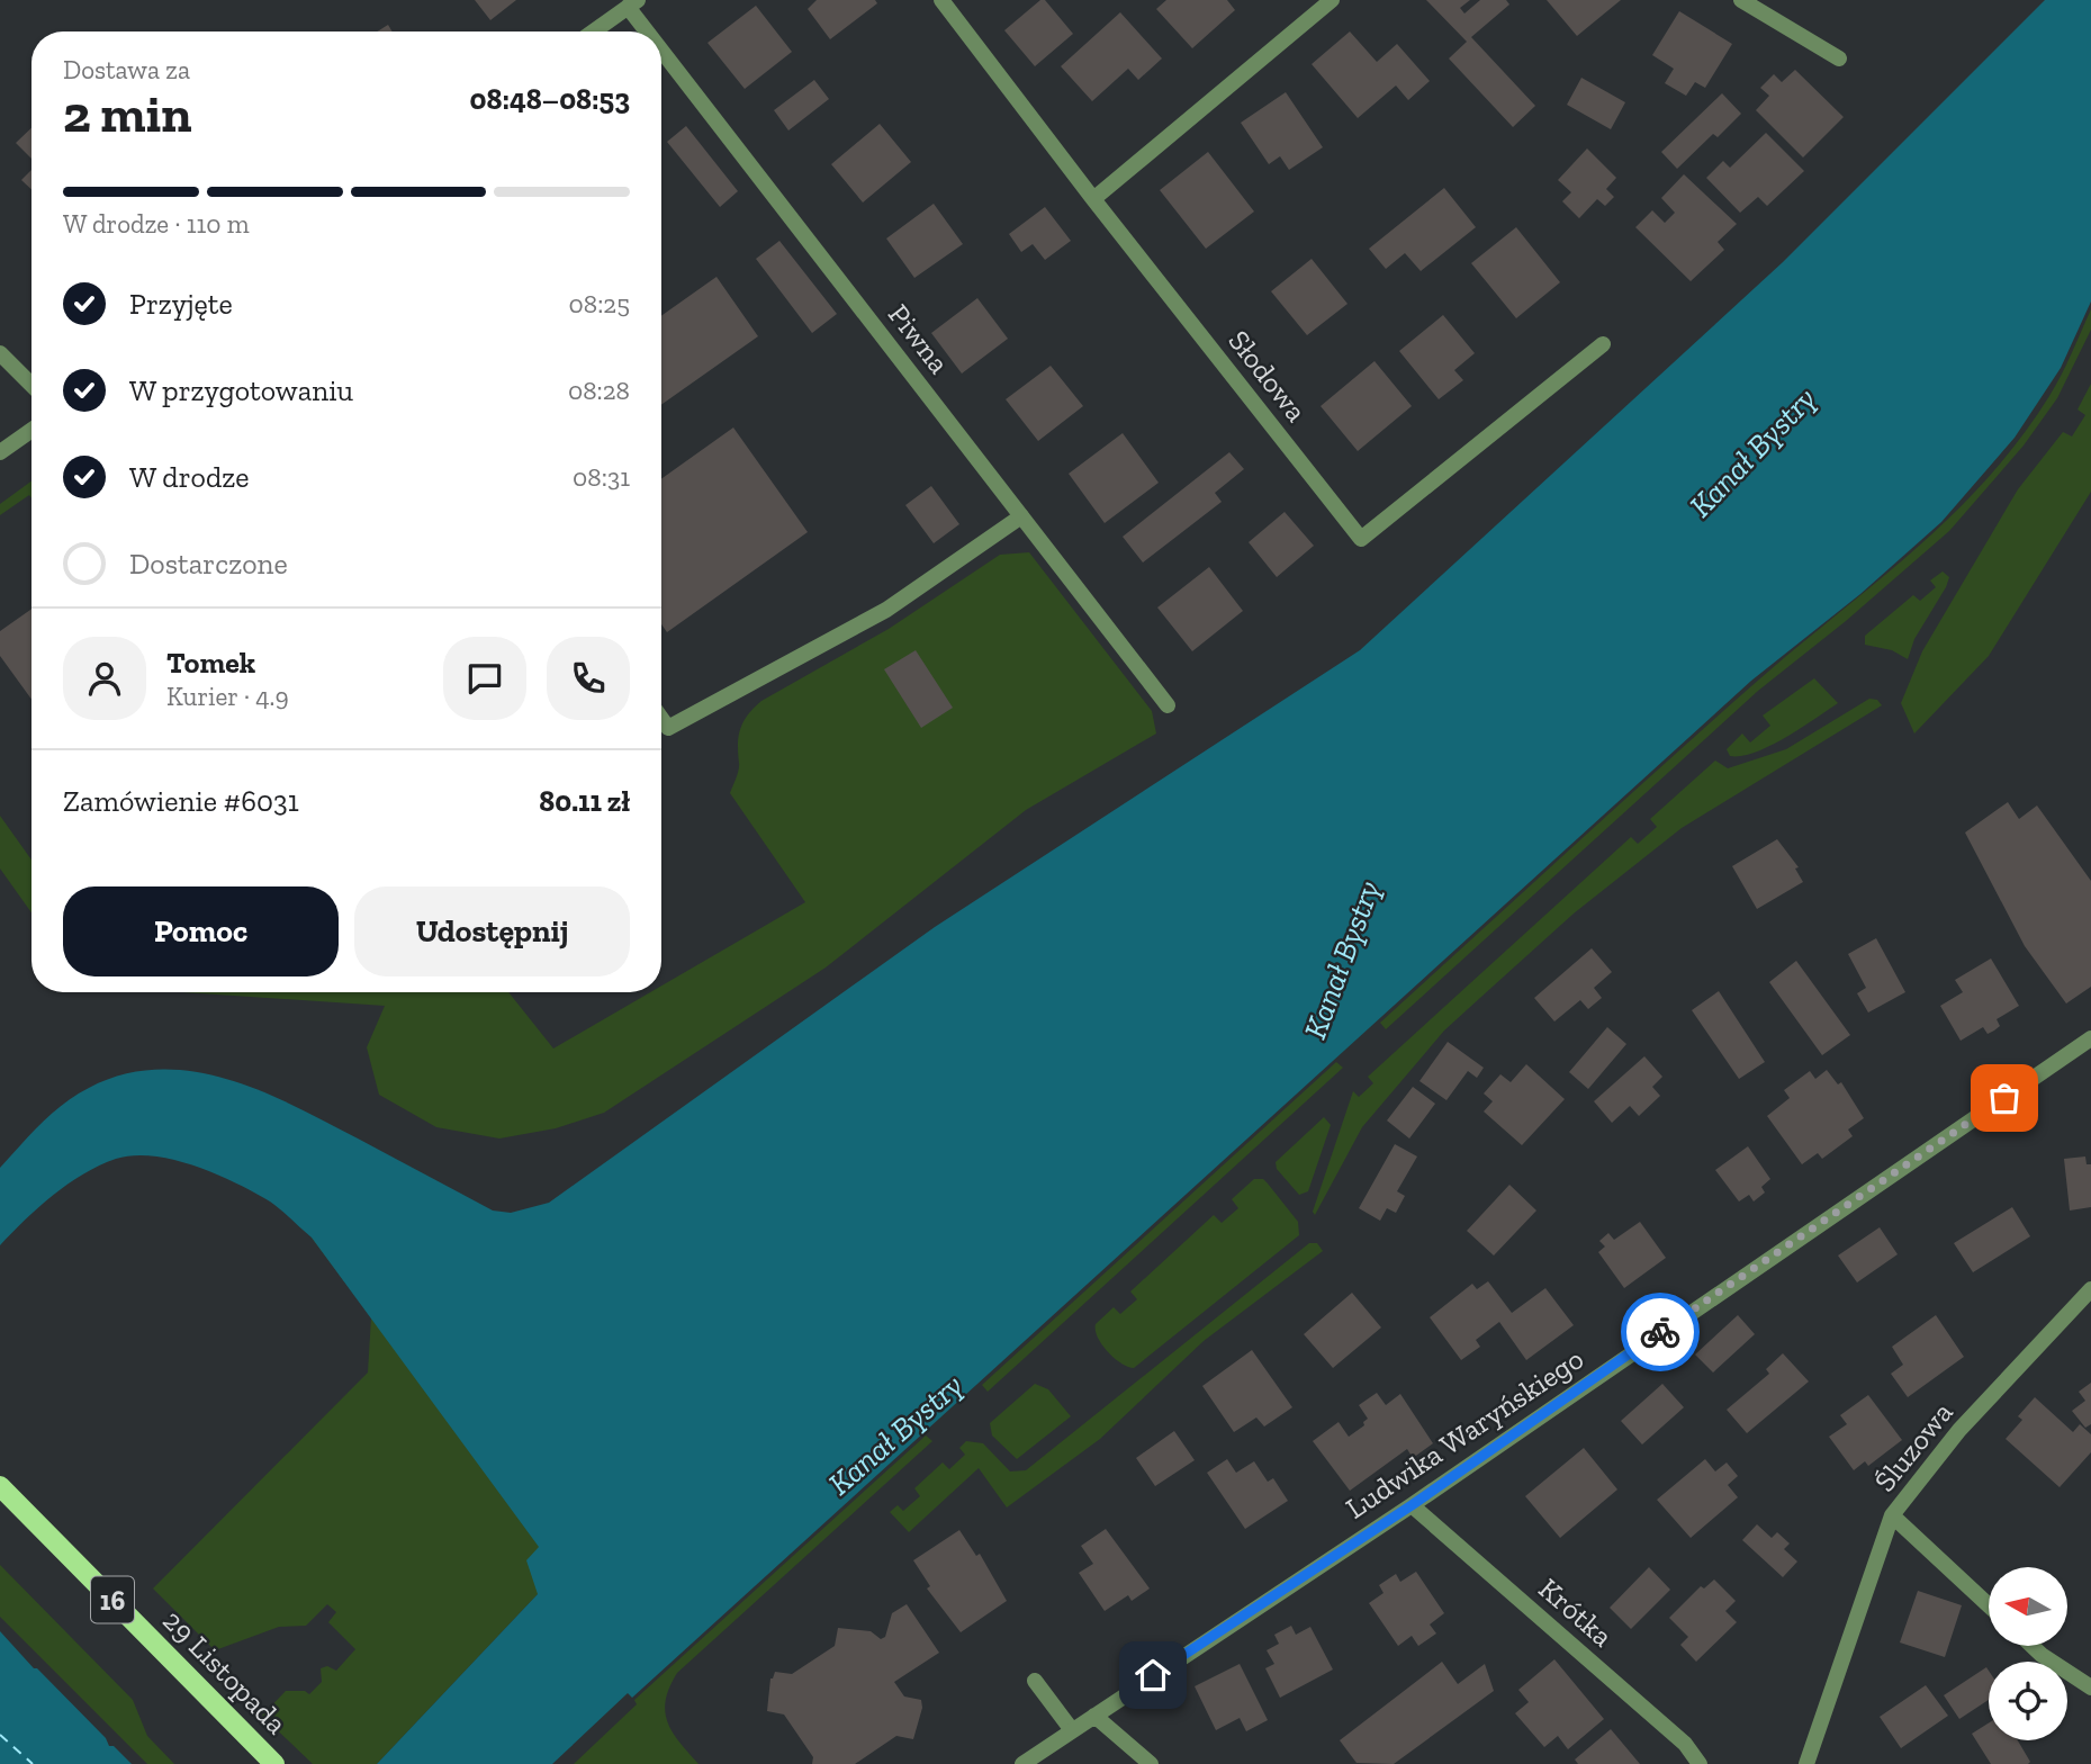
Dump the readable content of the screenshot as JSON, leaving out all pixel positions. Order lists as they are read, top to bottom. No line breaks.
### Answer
{"streets":{"main road":["16","29 Listopada"],"street":["Piwna","Słodowa","Ludwika Waryńskiego","Śluzowa","Krótka"]},"crossings":[["Ludwika Waryńskiego","Krótka"]],"water":["Kanał Bystry"],"north":"left","page":{"heading":["2 min","Dostawa za","08:48–08:53"],"panel":["Tomek","Kurier · 4.9","Zamówienie #6031","80.11 zł"],"bar":"W drodze · 110 m","list":[["Przyjęte","08:25"],["W przygotowaniu","08:28"],["W drodze","08:31"],"Dostarczone"],"buttons":["Pomoc","Udostępnij"]}}
